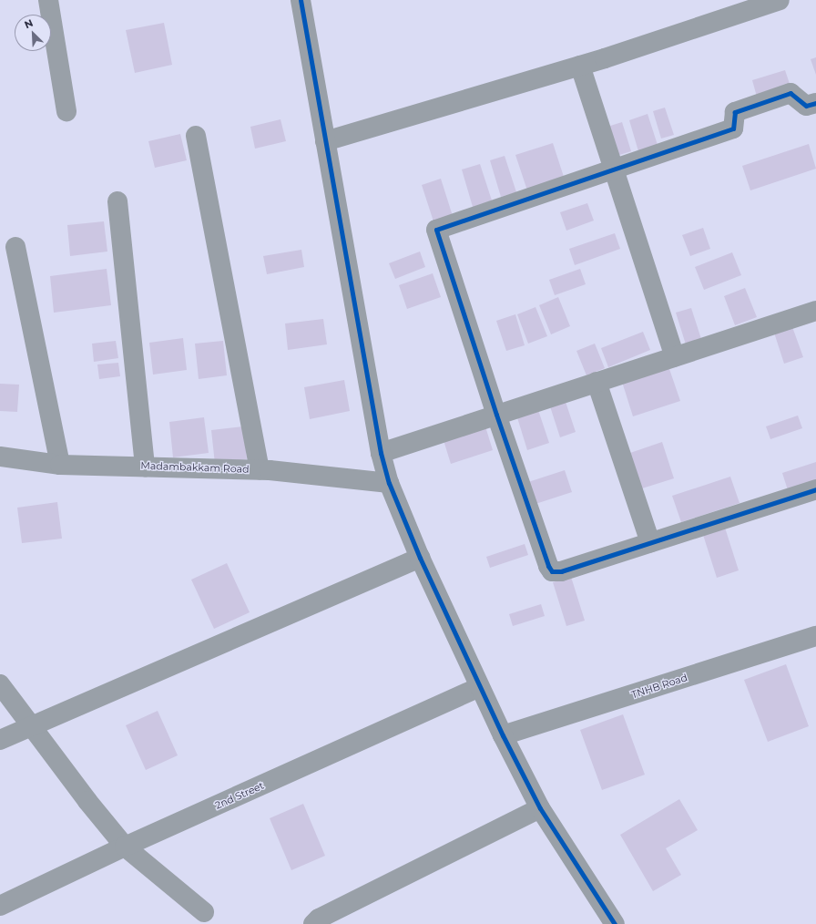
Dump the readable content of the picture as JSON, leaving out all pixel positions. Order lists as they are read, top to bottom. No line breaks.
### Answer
{"streets":{"street":["Madambakkam Road","TNHB Road","2nd Street"]},"north":"top left"}
